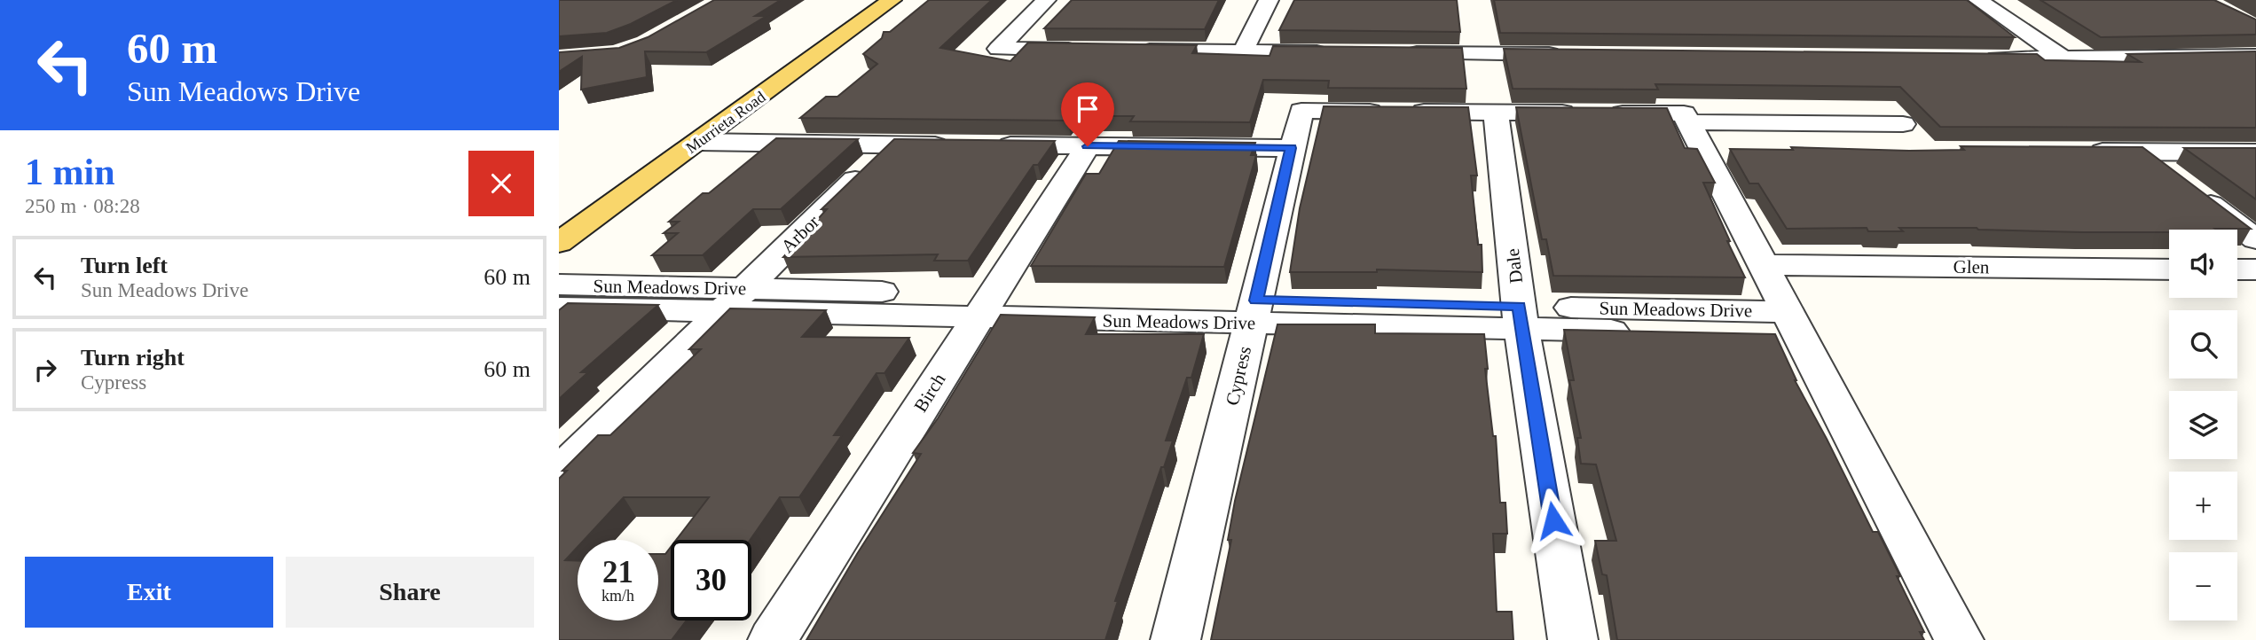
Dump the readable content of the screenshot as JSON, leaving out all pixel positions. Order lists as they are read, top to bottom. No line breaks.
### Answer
{"streets":{"main road":["Murrieta Road"],"street":["Arbor","Dale","Glen","Sun Meadows Drive","Cypress","Birch"]},"crossings":[["Arbor","Sun Meadows Drive"],["Dale","Sun Meadows Drive"],["Dale","Cypress"],["Sun Meadows Drive","Cypress"],["Sun Meadows Drive","Birch"]],"page":{"turn":["60 m","Sun Meadows Drive"],"heading":["1 min","250 m · 08:28"],"map_buttons":["+","−"],"list":[{"name":"Turn left","note":"Sun Meadows Drive","value":"60 m"},{"name":"Turn right","note":"Cypress","value":"60 m"}],"speed":"21 km/h","limit":"30","buttons":["Exit","Share"]}}
